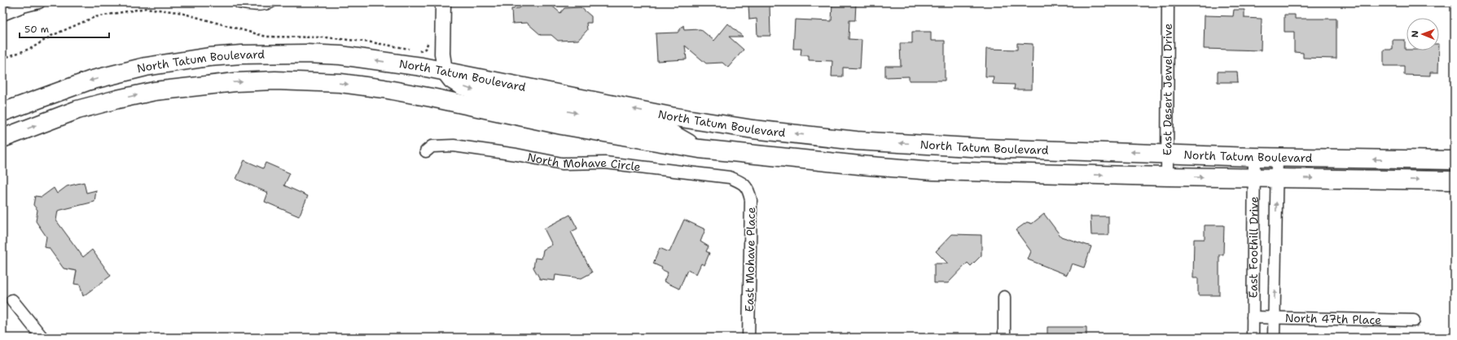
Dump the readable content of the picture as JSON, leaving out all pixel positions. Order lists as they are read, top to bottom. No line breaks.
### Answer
{"streets":{"main road":["North Tatum Boulevard"],"street":["East Desert Jewel Drive","North Mohave Circle","East Foothill Drive","East Mohave Place","North 47th Place"]},"crossings":[["North Tatum Boulevard","East Desert Jewel Drive"],["North Tatum Boulevard","East Foothill Drive"],["North Mohave Circle","East Mohave Place"],["East Foothill Drive","North 47th Place"]],"scale_bar":"50 m","north":"left"}
